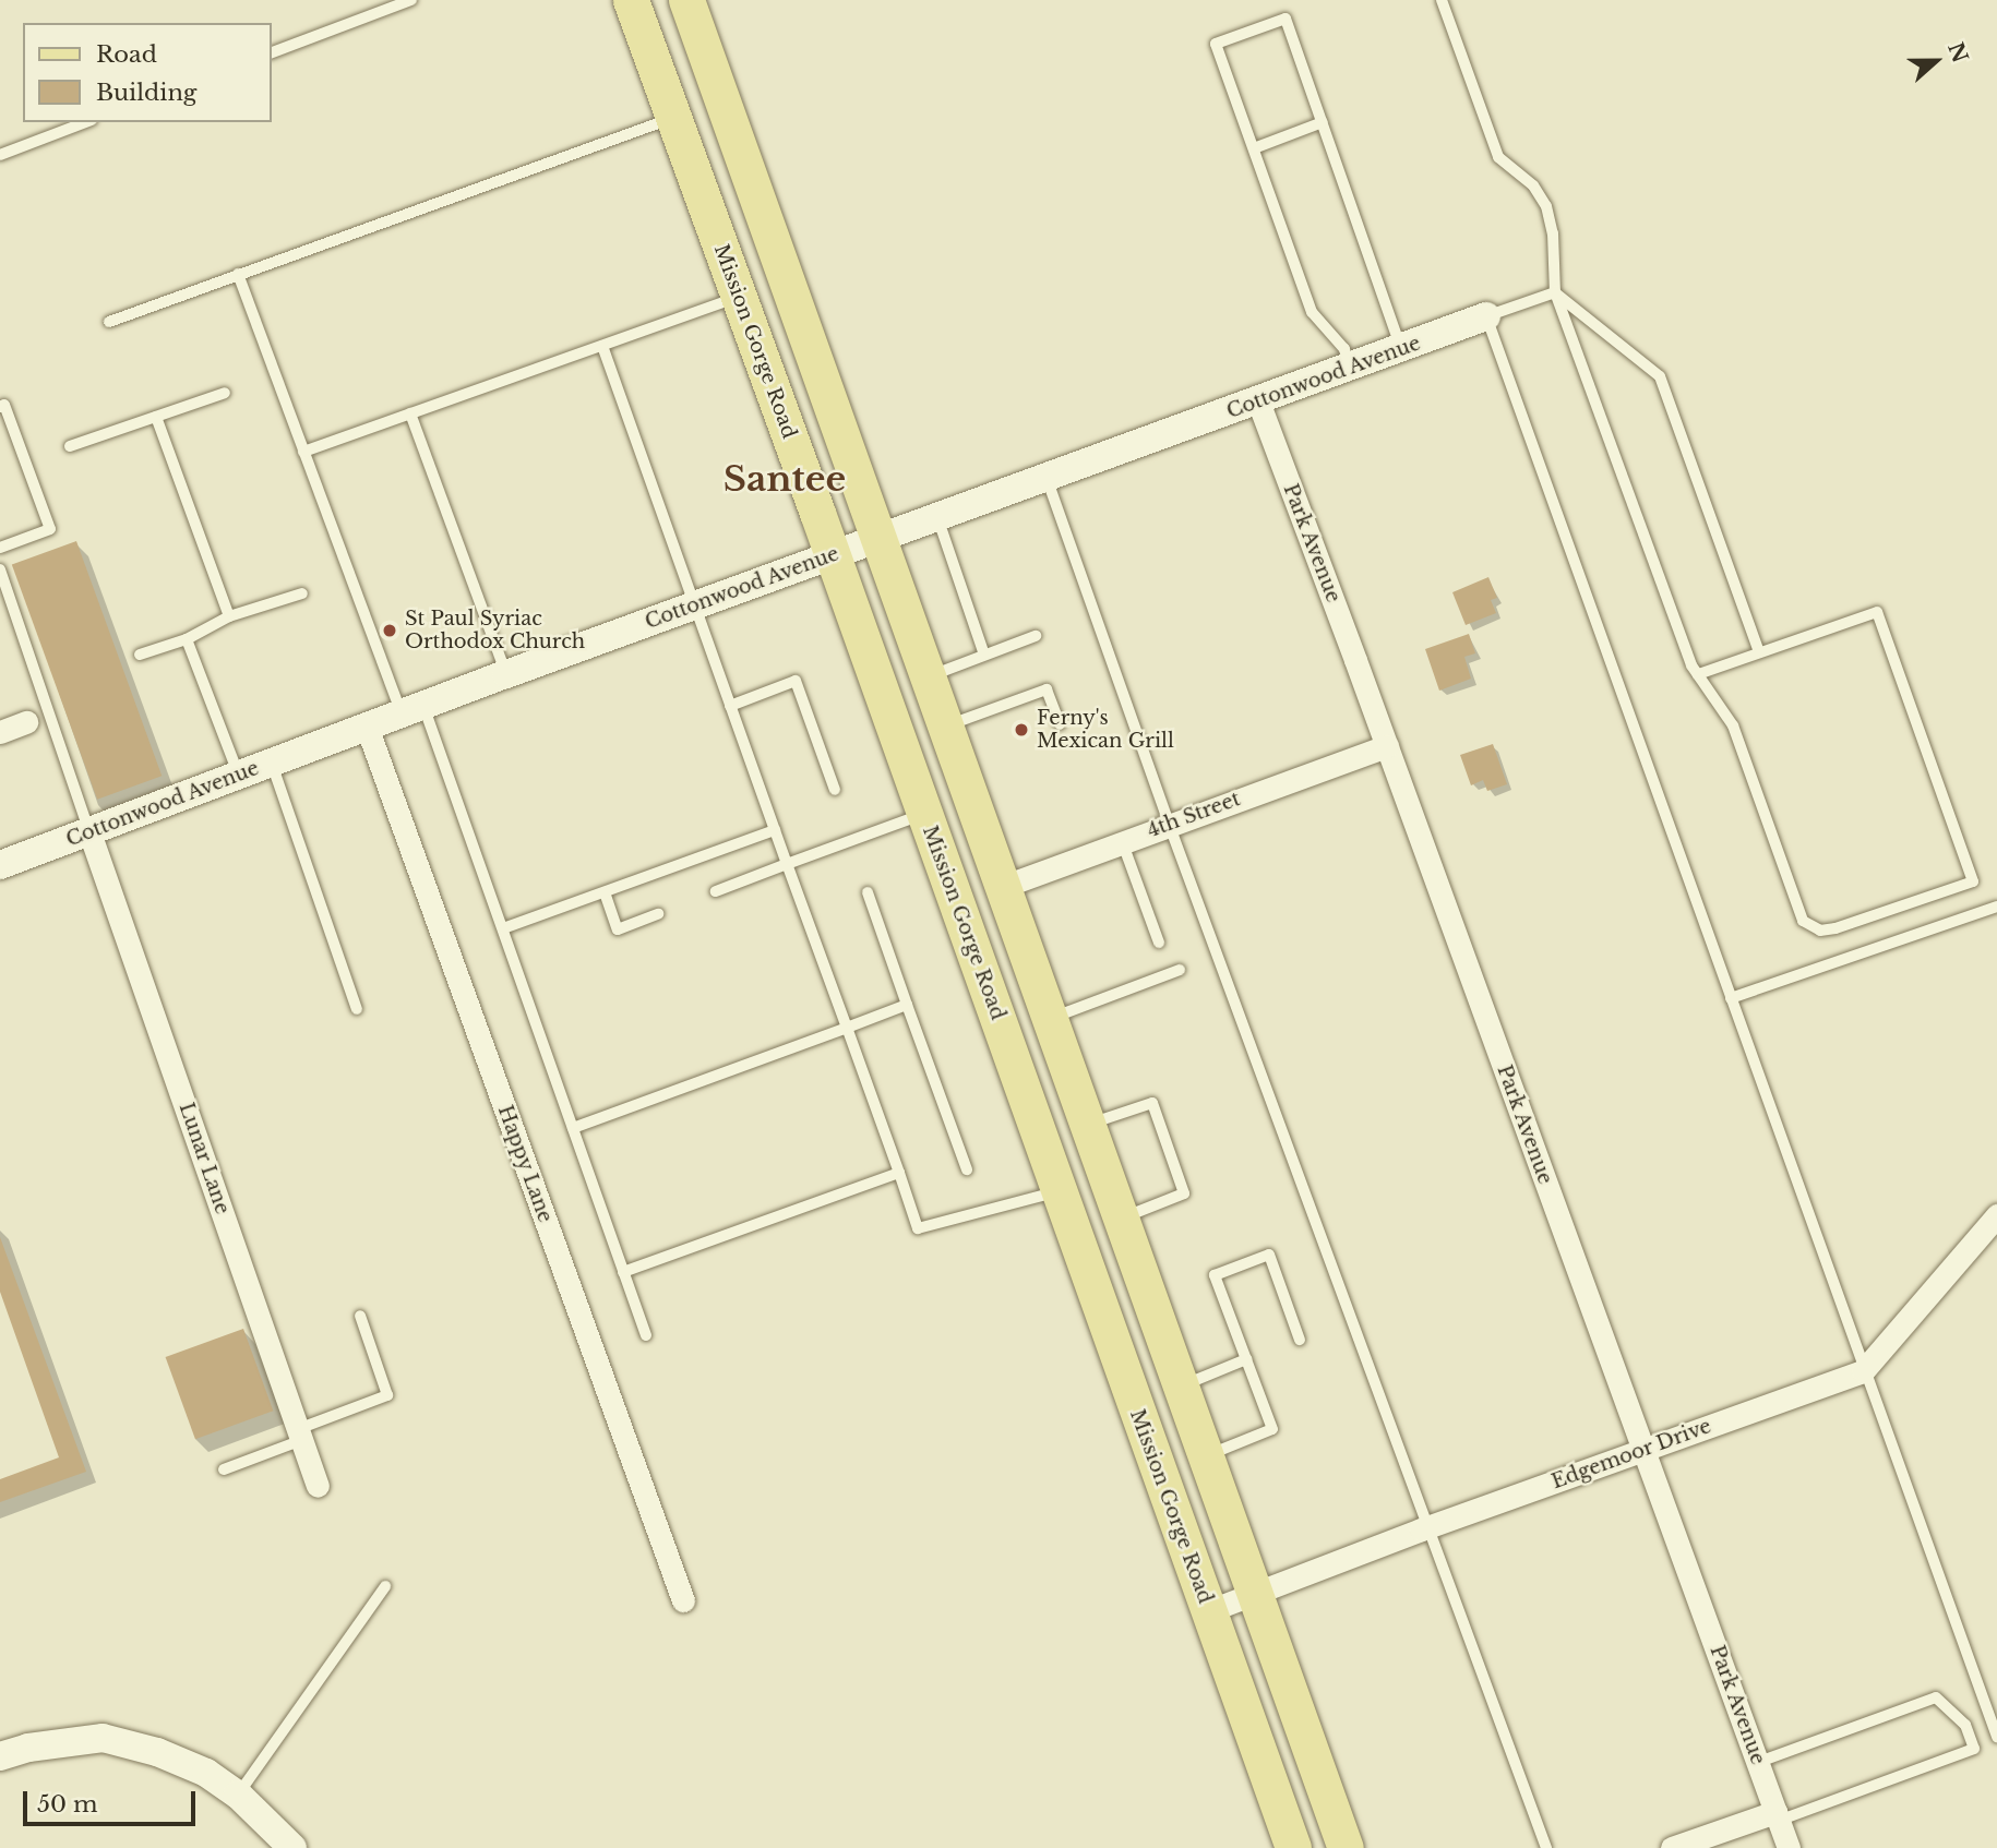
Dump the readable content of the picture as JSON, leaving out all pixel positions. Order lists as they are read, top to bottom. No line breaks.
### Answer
{"streets":{"main road":["Mission Gorge Road"],"street":["Cottonwood Avenue","Park Avenue","4th Street","Lunar Lane","Happy Lane","Edgemoor Drive"]},"crossings":[["Mission Gorge Road","Cottonwood Avenue"],["Mission Gorge Road","Edgemoor Drive"],["Cottonwood Avenue","Park Avenue"],["Cottonwood Avenue","Lunar Lane"],["Cottonwood Avenue","Happy Lane"],["Park Avenue","4th Street"],["Park Avenue","Edgemoor Drive"]],"districts":["Santee"],"places":["St Paul Syriac Orthodox Church","Ferny's Mexican Grill"],"legend":["Road","Building"],"scale_bar":"50 m","north":"right"}
